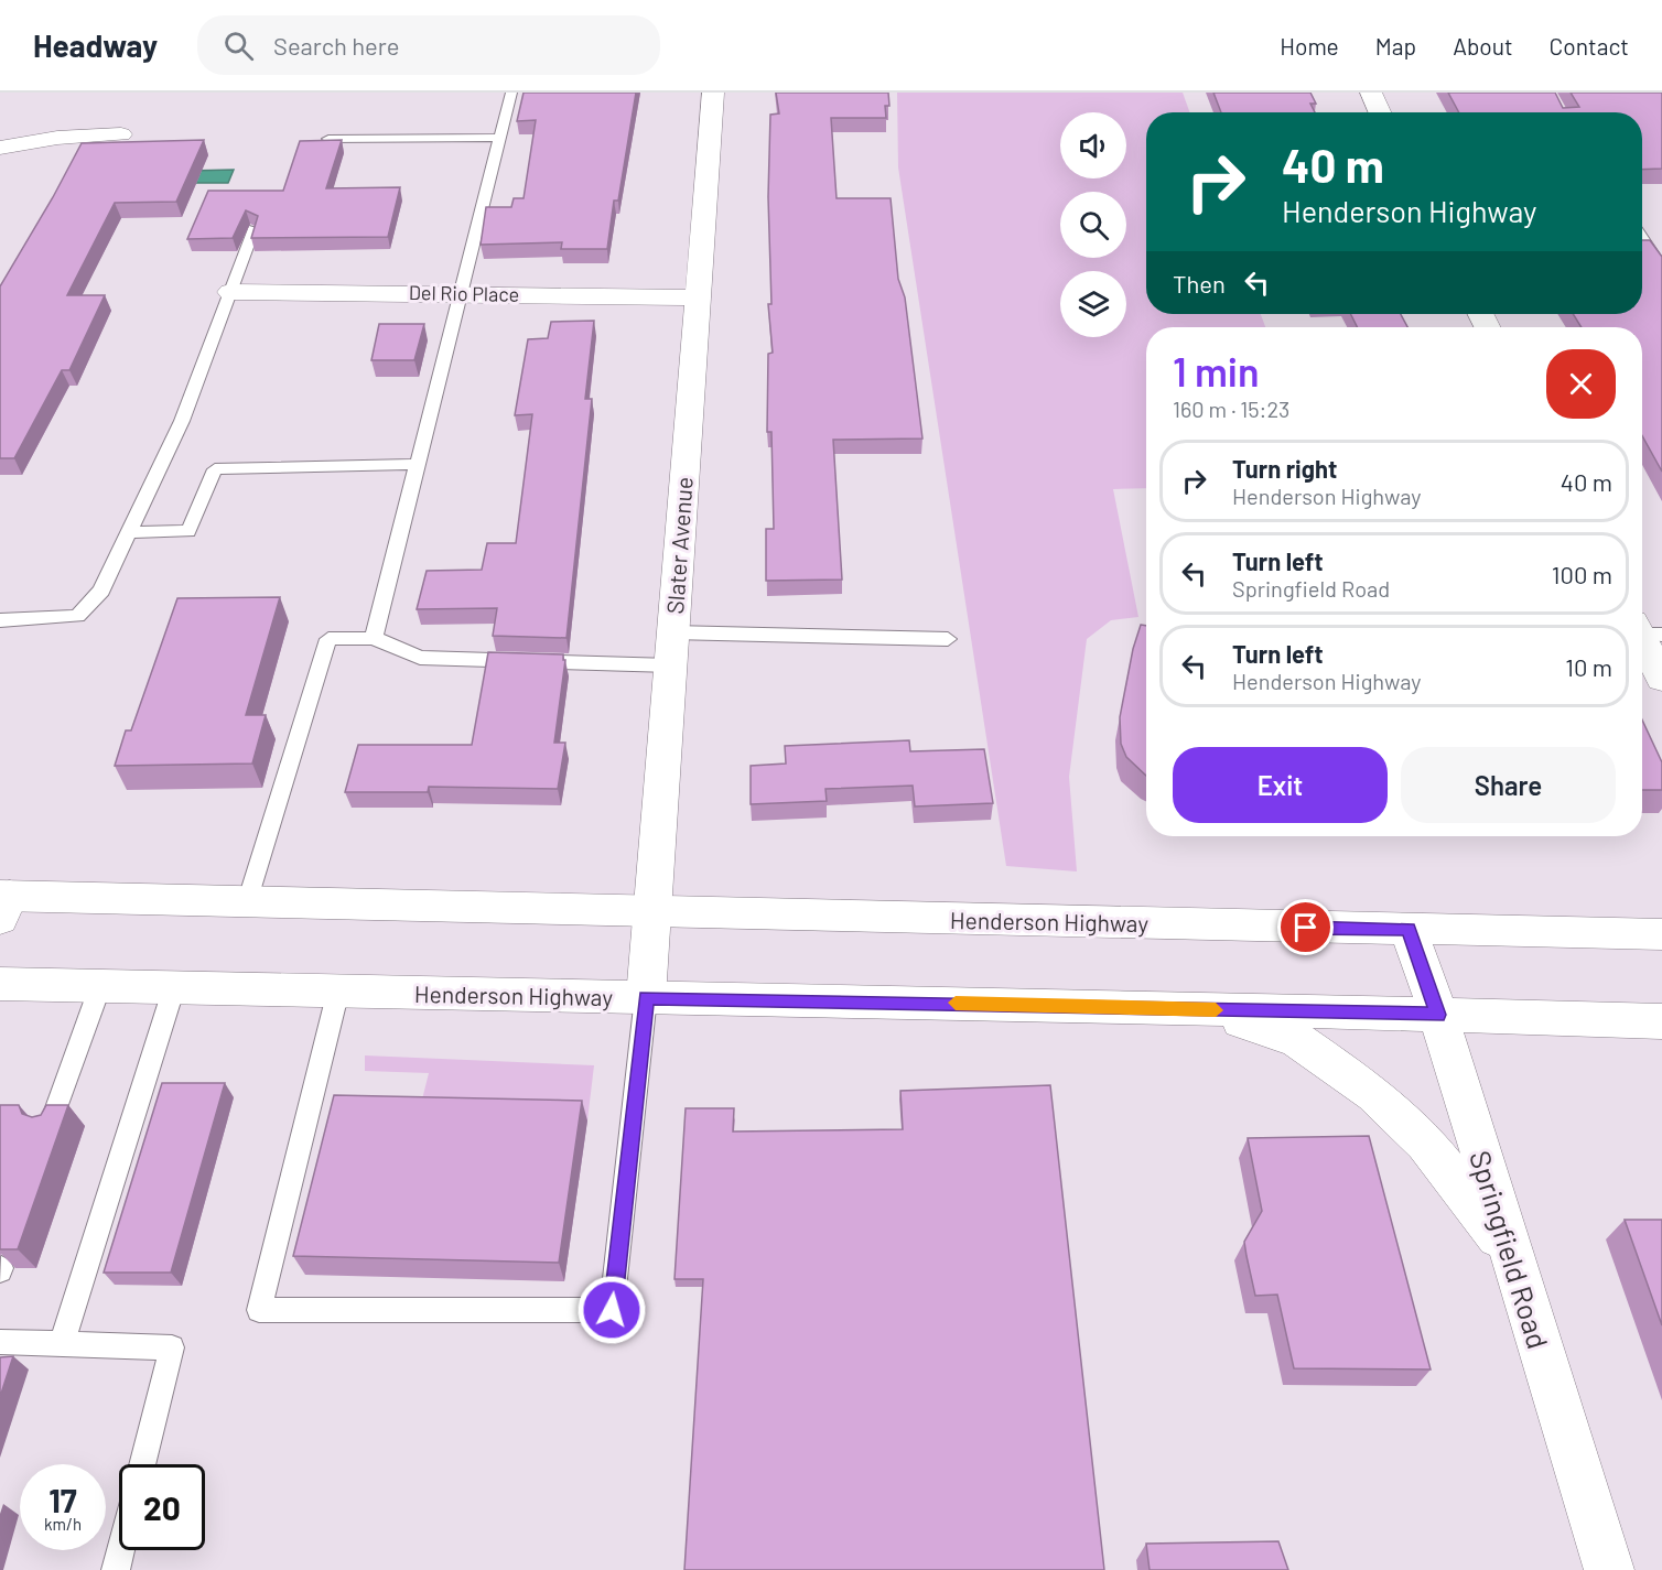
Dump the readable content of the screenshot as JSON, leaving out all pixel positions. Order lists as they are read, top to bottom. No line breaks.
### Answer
{"streets":{"main road":["Del Rio Place","Slater Avenue","Henderson Highway","Springfield Road"]},"crossings":[["Del Rio Place","Slater Avenue"],["Slater Avenue","Henderson Highway"],["Henderson Highway","Springfield Road"]],"page":{"header":"Headway","search":"Search here","nav":["Home","Map","About","Contact"],"turn":["40 m","Henderson Highway"],"then":"Then","heading":["1 min","160 m · 15:23"],"list":[{"name":"Turn right","note":"Henderson Highway","value":"40 m"},{"name":"Turn left","note":"Springfield Road","value":"100 m"},{"name":"Turn left","note":"Henderson Highway","value":"10 m"}],"buttons":["Exit","Share"],"speed":"17 km/h","limit":"20"}}
